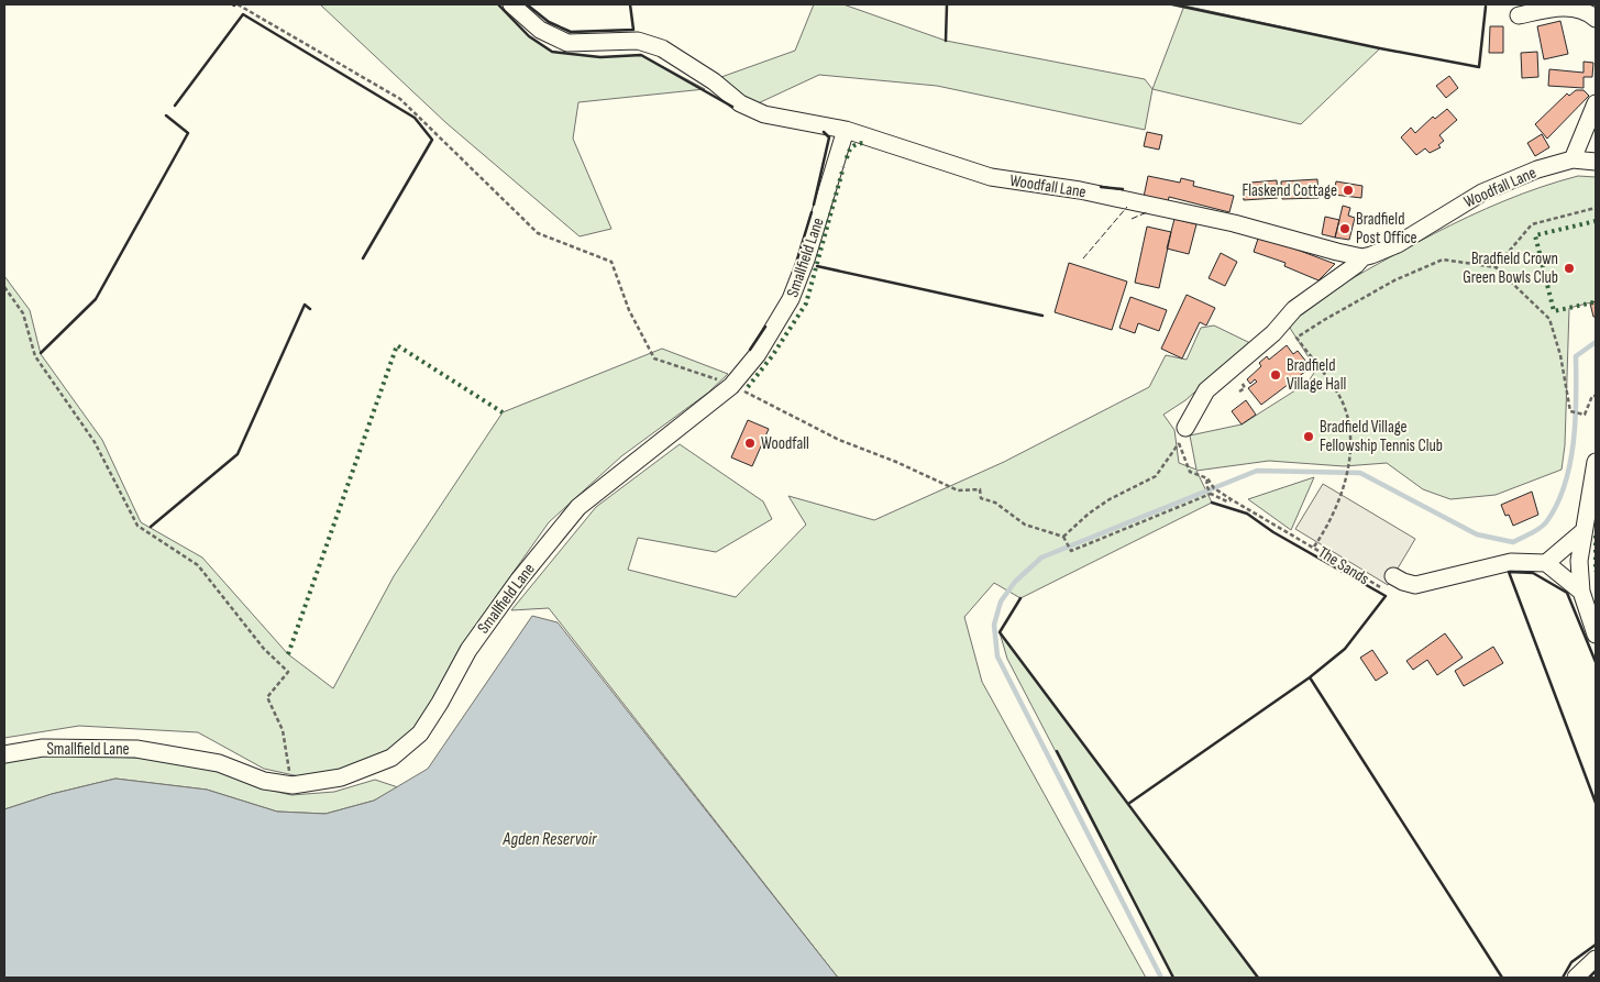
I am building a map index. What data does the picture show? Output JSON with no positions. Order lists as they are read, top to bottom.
{
  "streets": {
    "street": ["Woodfall Lane", "Smallfield Lane"],
    "path": ["The Sands"]
  },
  "crossings": [
    ["Woodfall Lane", "Smallfield Lane"]
  ],
  "water": ["Agden Reservoir"],
  "places": [
    "Flaskend Cottage",
    "Bradfield Post Office",
    "Bradfield Crown Green Bowls Club",
    "Bradfield Village Hall",
    "Bradfield Village Fellowship Tennis Club",
    "Woodfall"
  ]
}
